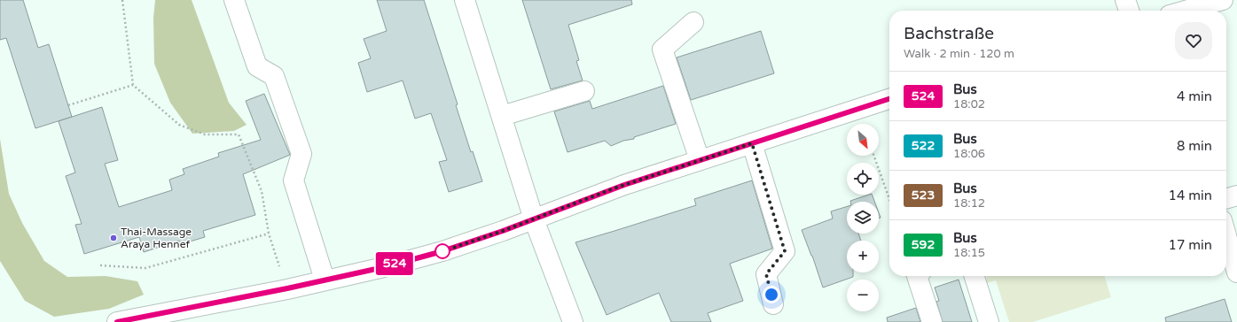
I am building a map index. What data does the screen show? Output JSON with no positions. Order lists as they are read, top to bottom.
{
  "places": ["Thai-Massage Araya Hennef"],
  "lines": ["bus line 524"],
  "north": "bottom right",
  "page": {
    "on_map": "524",
    "heading": ["Bachstraße", "Walk · 2 min · 120 m"],
    "list": [
      {
        "mark": "524",
        "name": "Bus",
        "note": "18:02",
        "value": "4 min"
      },
      {
        "mark": "522",
        "name": "Bus",
        "note": "18:06",
        "value": "8 min"
      },
      {
        "mark": "523",
        "name": "Bus",
        "note": "18:12",
        "value": "14 min"
      },
      {
        "mark": "592",
        "name": "Bus",
        "note": "18:15",
        "value": "17 min"
      }
    ],
    "map_buttons": ["+", "−"]
  }
}
